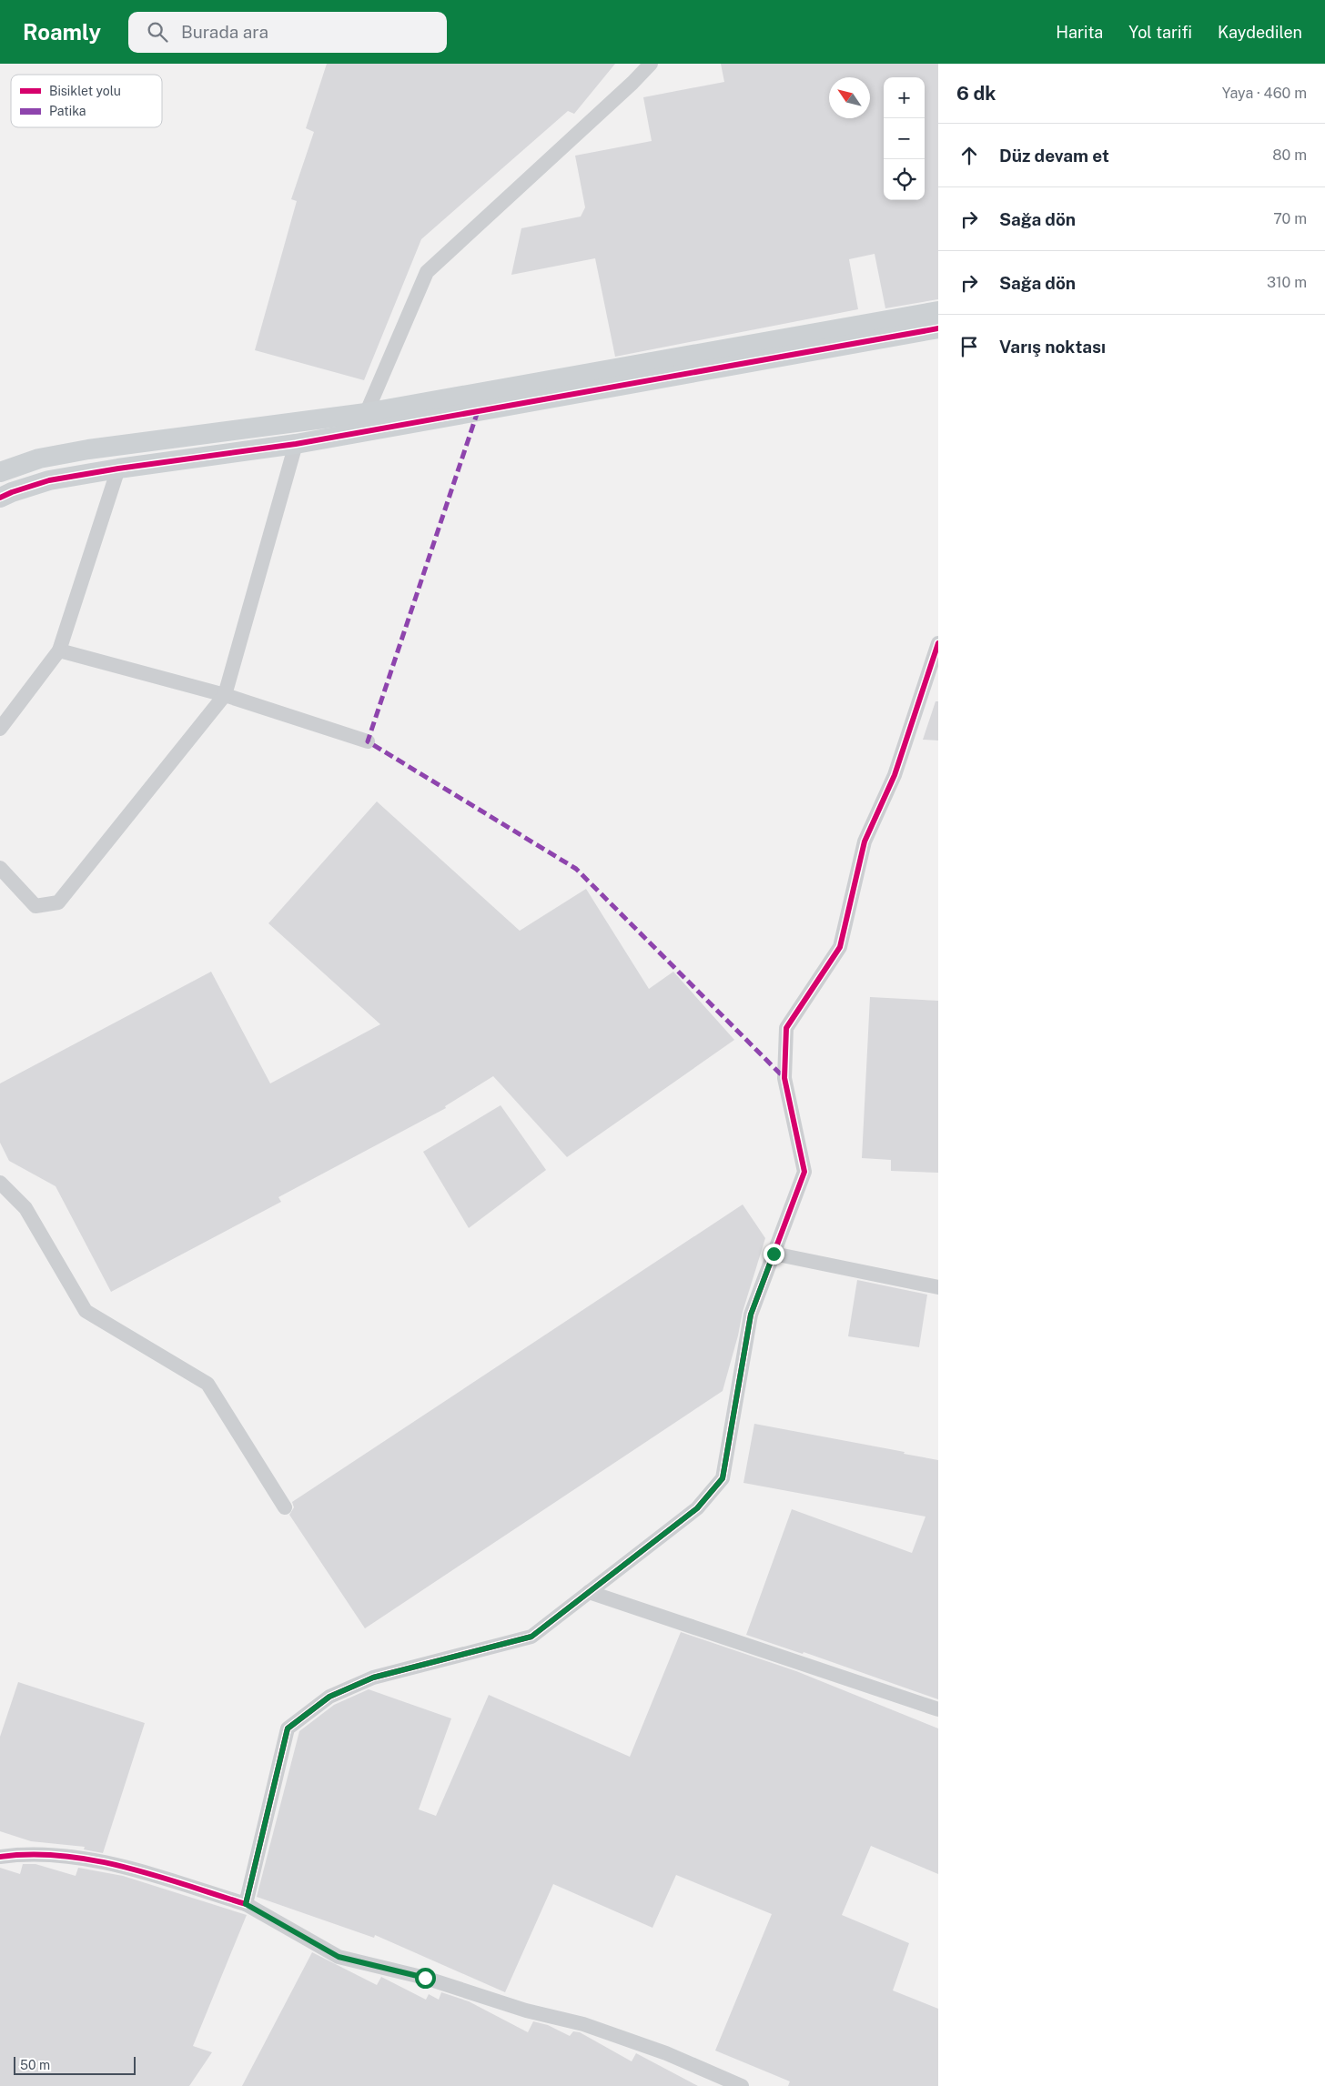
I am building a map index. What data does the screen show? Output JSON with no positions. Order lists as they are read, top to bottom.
{
  "legend": ["Bisiklet yolu", "Patika"],
  "scale_bar": "50 m",
  "north": "top left",
  "page": {
    "header": "Roamly",
    "search": "Burada ara",
    "nav": ["Harita", "Yol tarifi", "Kaydedilen"],
    "heading": ["6 dk", "Yaya · 460 m"],
    "map_buttons": ["+", "−"],
    "list": [
      ["Düz devam et", "80 m"],
      ["Sağa dön", "70 m"],
      ["Sağa dön", "310 m"],
      "Varış noktası"
    ],
    "scale": "50 m"
  }
}
